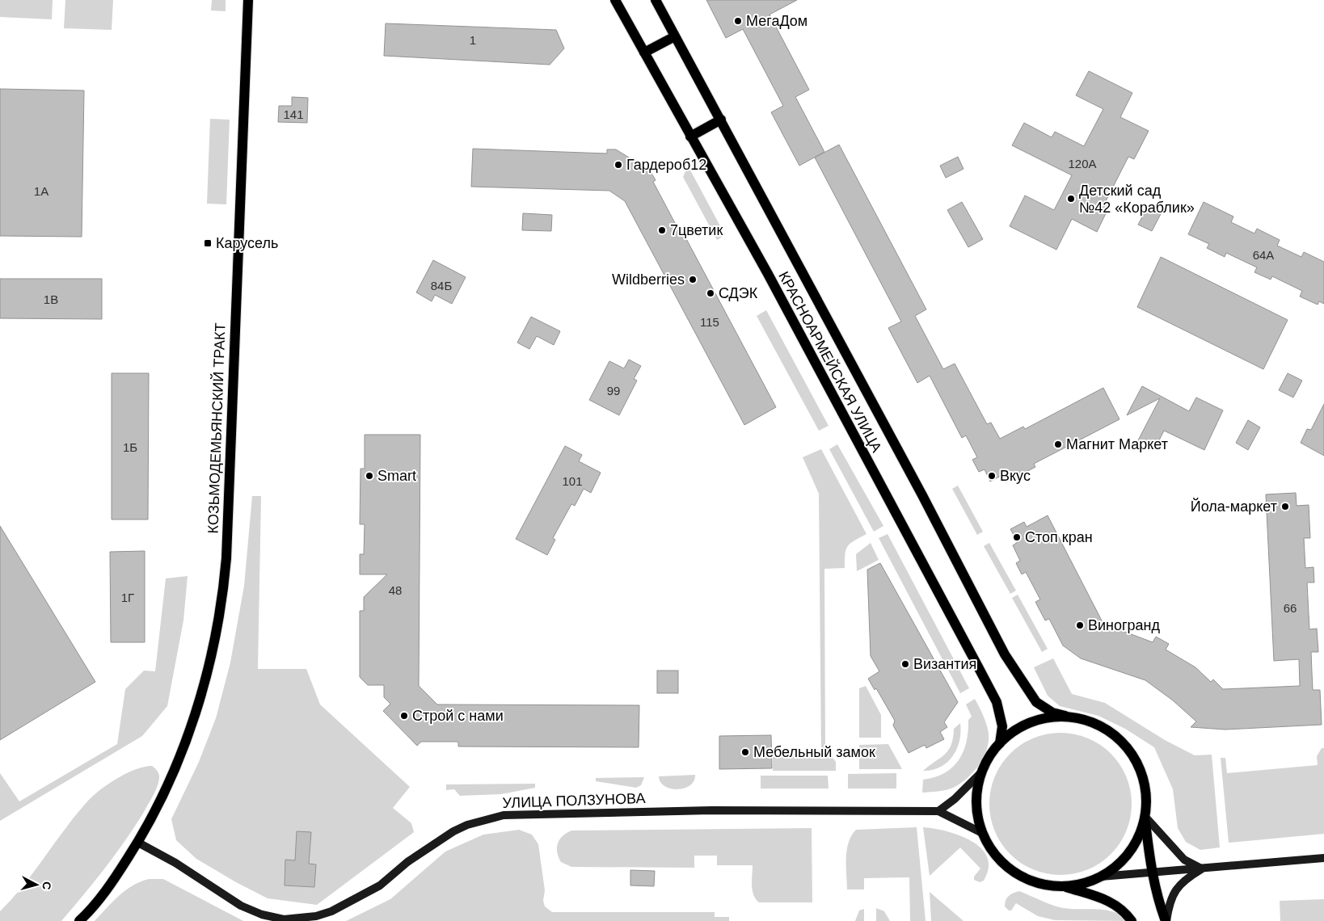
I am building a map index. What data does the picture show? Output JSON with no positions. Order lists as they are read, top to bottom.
{
  "streets": {
    "main road": ["КРАСНОАРМЕЙСКАЯ УЛИЦА", "КОЗЬМОДЕМЬЯНСКИЙ ТРАКТ", "УЛИЦА ПОЛЗУНОВА"]
  },
  "crossings": [
    ["КОЗЬМОДЕМЬЯНСКИЙ ТРАКТ", "УЛИЦА ПОЛЗУНОВА"]
  ],
  "places": {
    "other": [
      "МегаДом",
      "Гардероб12",
      "Детский сад №42 «Кораблик»",
      "7цветик",
      "Wildberries",
      "СДЭК",
      "Магнит Маркет",
      "Smart",
      "Вкус",
      "Йола-маркет",
      "Стоп кран",
      "Виногранд",
      "Византия",
      "Строй с нами",
      "Мебельный замок"
    ],
    "transit": ["Карусель"]
  },
  "house_numbers": [
    "1",
    "141",
    "120А",
    "1А",
    "64А",
    "84Б",
    "1В",
    "115",
    "99",
    "1Б",
    "101",
    "48",
    "1Г",
    "66"
  ],
  "north": "right"
}
